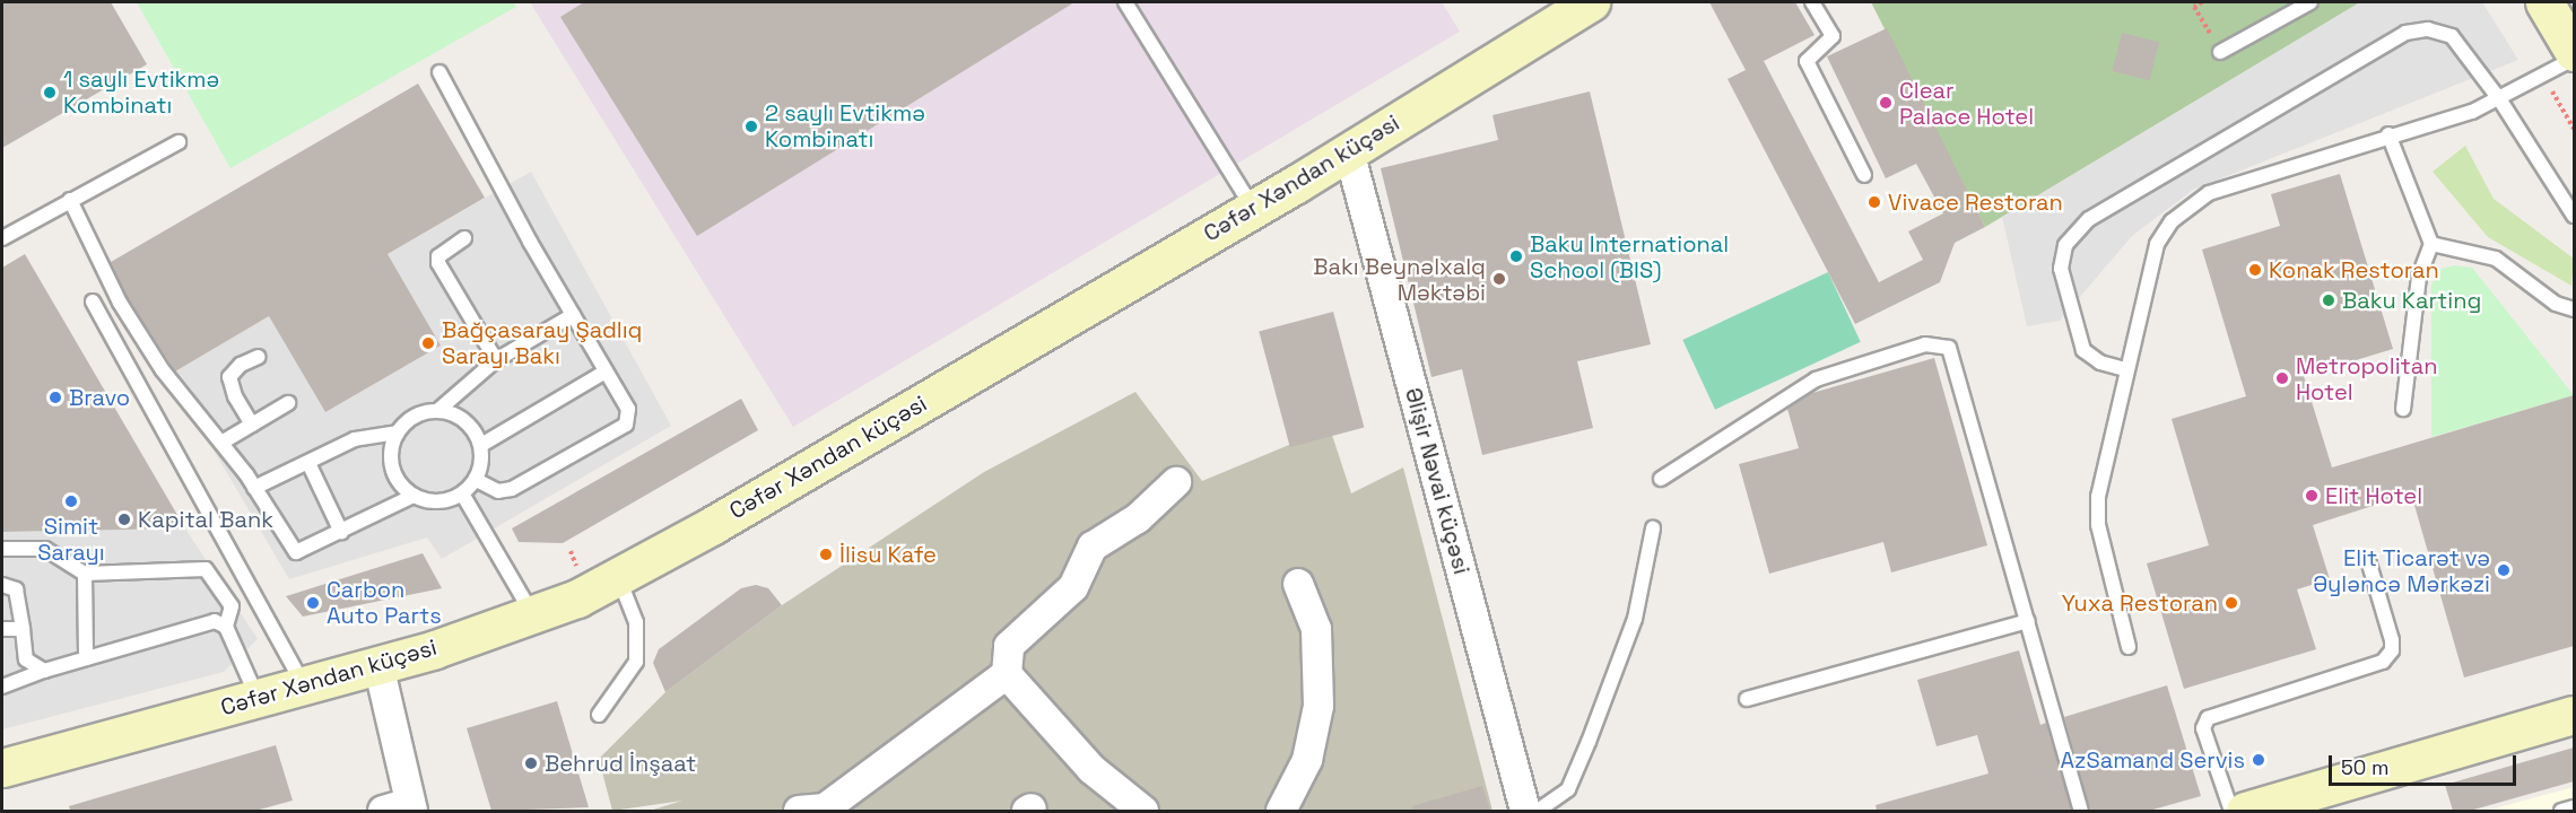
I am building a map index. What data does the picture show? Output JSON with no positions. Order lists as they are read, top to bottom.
{
  "streets": {
    "main road": ["Cəfər Xəndan küçəsi"],
    "street": ["Əlişir Nəvai küçəsi"]
  },
  "crossings": [
    ["Cəfər Xəndan küçəsi", "Əlişir Nəvai küçəsi"]
  ],
  "places": [
    "1 saylı Evtikmə Kombinatı",
    "Clear Palace Hotel",
    "2 saylı Evtikmə Kombinatı",
    "Vivace Restoran",
    "Baku International School (BIS)",
    "Konak Restoran",
    "Bakı Beynəlxalq Məktəbi",
    "Baku Karting",
    "Bağçasaray Şadlıq Sarayı Bakı",
    "Metropolitan Hotel",
    "Bravo",
    "Elit Hotel",
    "Simit Sarayı",
    "Kapital Bank",
    "İlisu Kafe",
    "Elit Ticarət və Əyləncə Mərkəzi",
    "Carbon Auto Parts",
    "Yuxa Restoran",
    "AzSamand Servis",
    "Behrud İnşaat"
  ],
  "scale_bar": "50 m"
}
